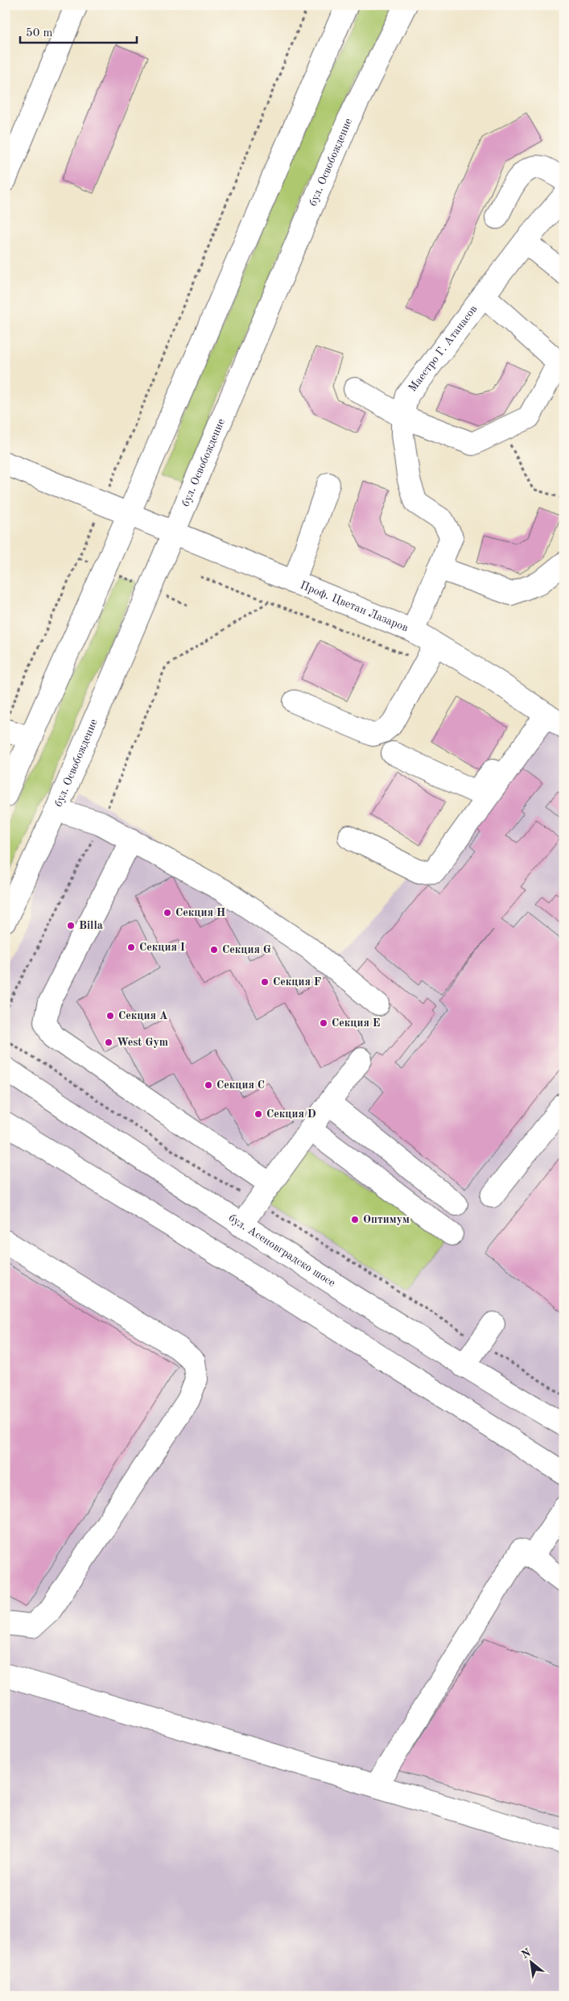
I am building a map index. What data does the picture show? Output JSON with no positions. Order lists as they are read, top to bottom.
{
  "streets": {
    "main road": [
      "бул. Освобождение",
      "Маестро Г. Атанасов",
      "Проф. Цветан Лазаров",
      "бул. Асеновградско шосе"
    ]
  },
  "crossings": [
    ["бул. Освобождение", "Проф. Цветан Лазаров"]
  ],
  "places": [
    "Секция H",
    "Billa",
    "Секция I",
    "Секция G",
    "Секция F",
    "Секция A",
    "Секция E",
    "West Gym",
    "Секция C",
    "Секция D",
    "Оптимум"
  ],
  "scale_bar": "50 m",
  "north": "top left"
}
